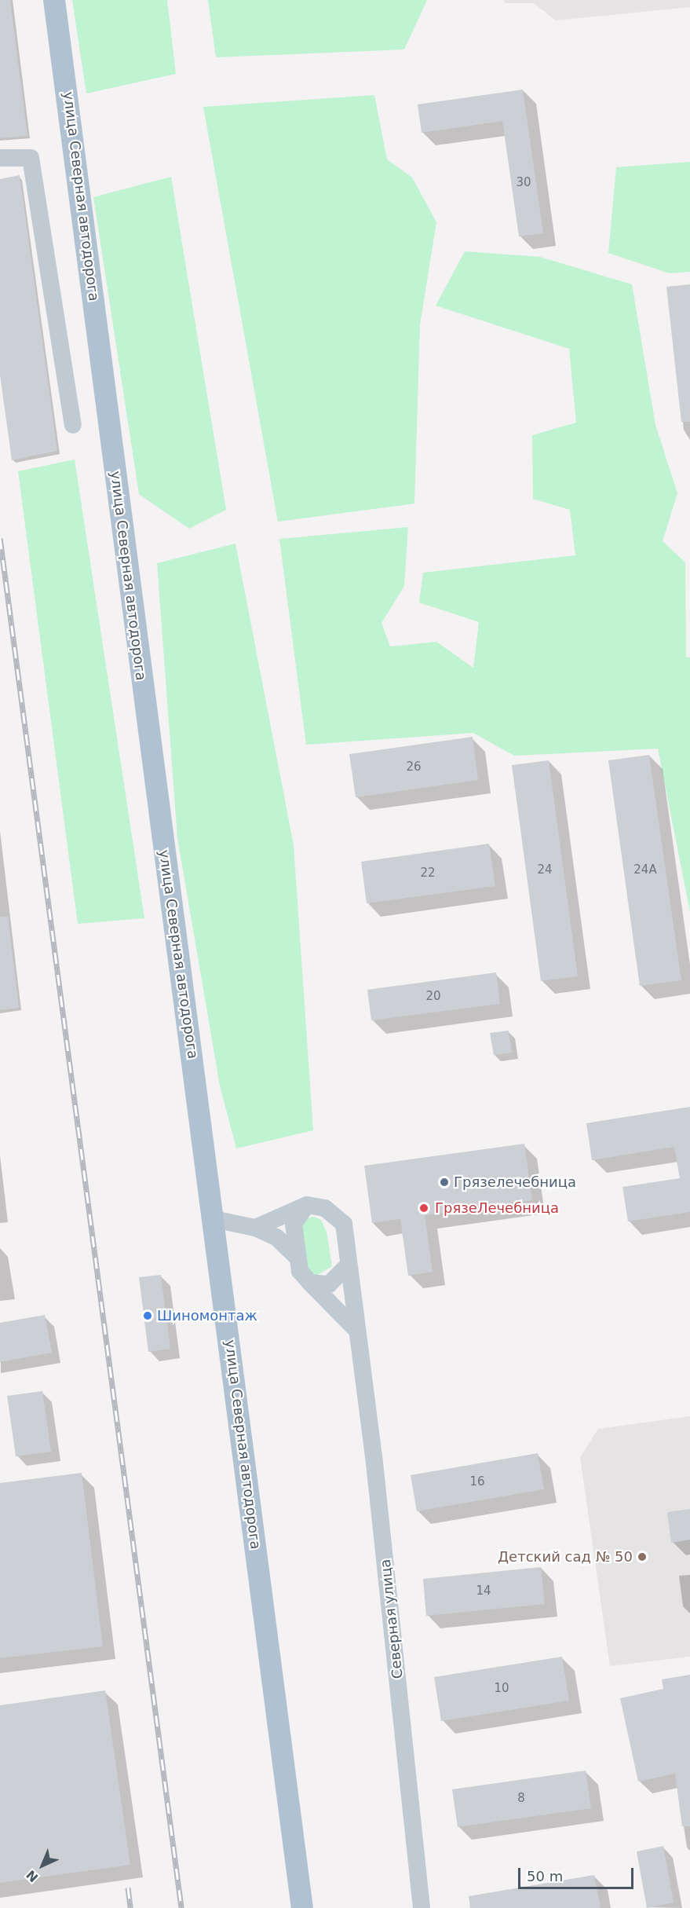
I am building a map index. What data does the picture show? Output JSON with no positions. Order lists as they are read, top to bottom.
{
  "streets": {
    "main road": ["улица Северная автодорога"],
    "street": ["Северная улица"]
  },
  "places": [
    "Грязелечебница",
    "ГрязеЛечебница",
    "Шиномонтаж",
    "Детский сад № 50"
  ],
  "house_numbers": [
    "30",
    "26",
    "24",
    "24А",
    "22",
    "20",
    "16",
    "14",
    "10",
    "8"
  ],
  "scale_bar": "50 m",
  "north": "bottom left"
}
